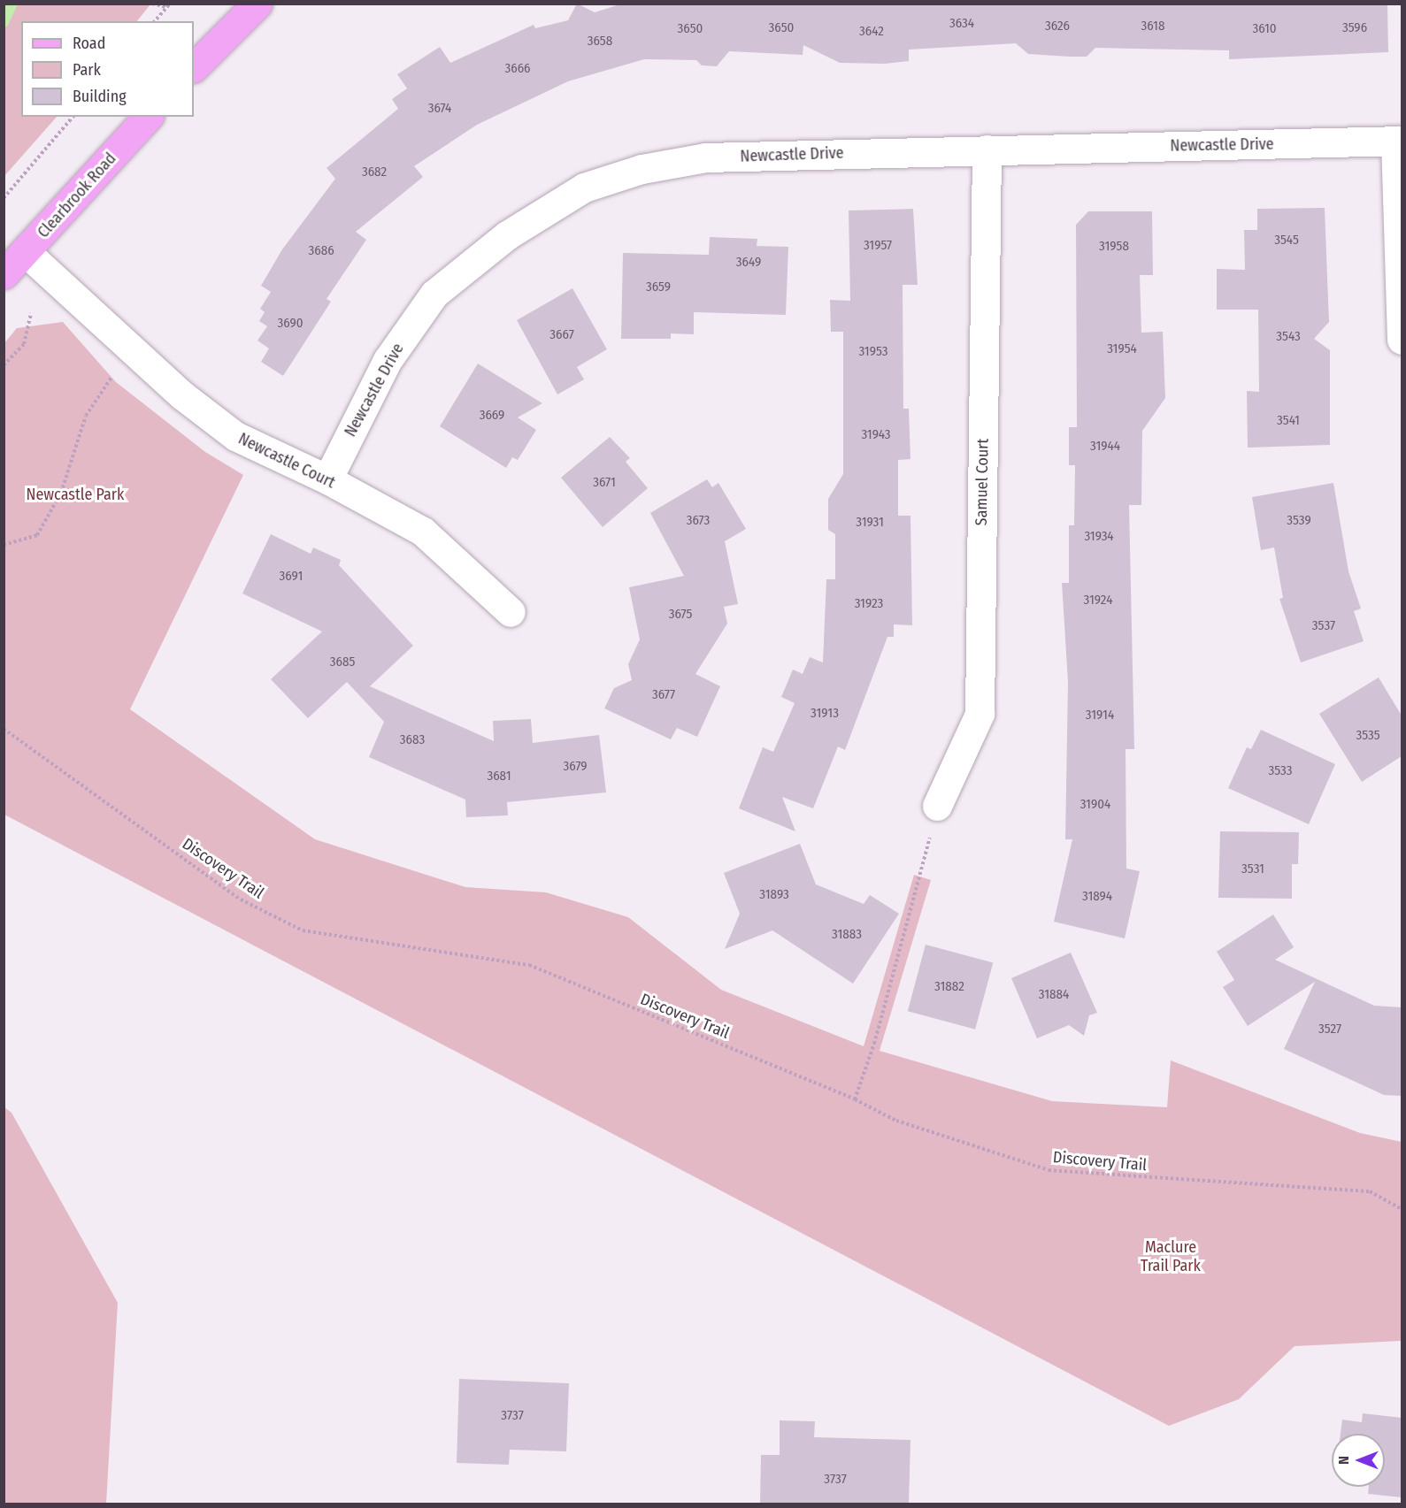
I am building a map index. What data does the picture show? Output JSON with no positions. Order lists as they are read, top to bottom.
{
  "streets": {
    "main road": ["Clearbrook Road"],
    "street": ["Newcastle Drive", "Newcastle Court", "Samuel Court"],
    "path": ["Discovery Trail"]
  },
  "crossings": [
    ["Newcastle Drive", "Newcastle Court"],
    ["Newcastle Drive", "Samuel Court"],
    ["Clearbrook Road", "Newcastle Court"]
  ],
  "parks": ["Newcastle Park", "Maclure Trail Park"],
  "house_numbers": [
    "3634",
    "3626",
    "3618",
    "3650",
    "3596",
    "3650",
    "3610",
    "3642",
    "3658",
    "3666",
    "3674",
    "3682",
    "3545",
    "31957",
    "31958",
    "3686",
    "3649",
    "3659",
    "3690",
    "3667",
    "3543",
    "31954",
    "31953",
    "3669",
    "3541",
    "31943",
    "31944",
    "3671",
    "3673",
    "3539",
    "31931",
    "31934",
    "3691",
    "31924",
    "31923",
    "3675",
    "3537",
    "3685",
    "3677",
    "31913",
    "31914",
    "3535",
    "3683",
    "3679",
    "3533",
    "3681",
    "31904",
    "3531",
    "31893",
    "31894",
    "31883",
    "31882",
    "31884",
    "3527",
    "3737",
    "3737"
  ],
  "legend": ["Road", "Park", "Building"],
  "north": "left"
}
